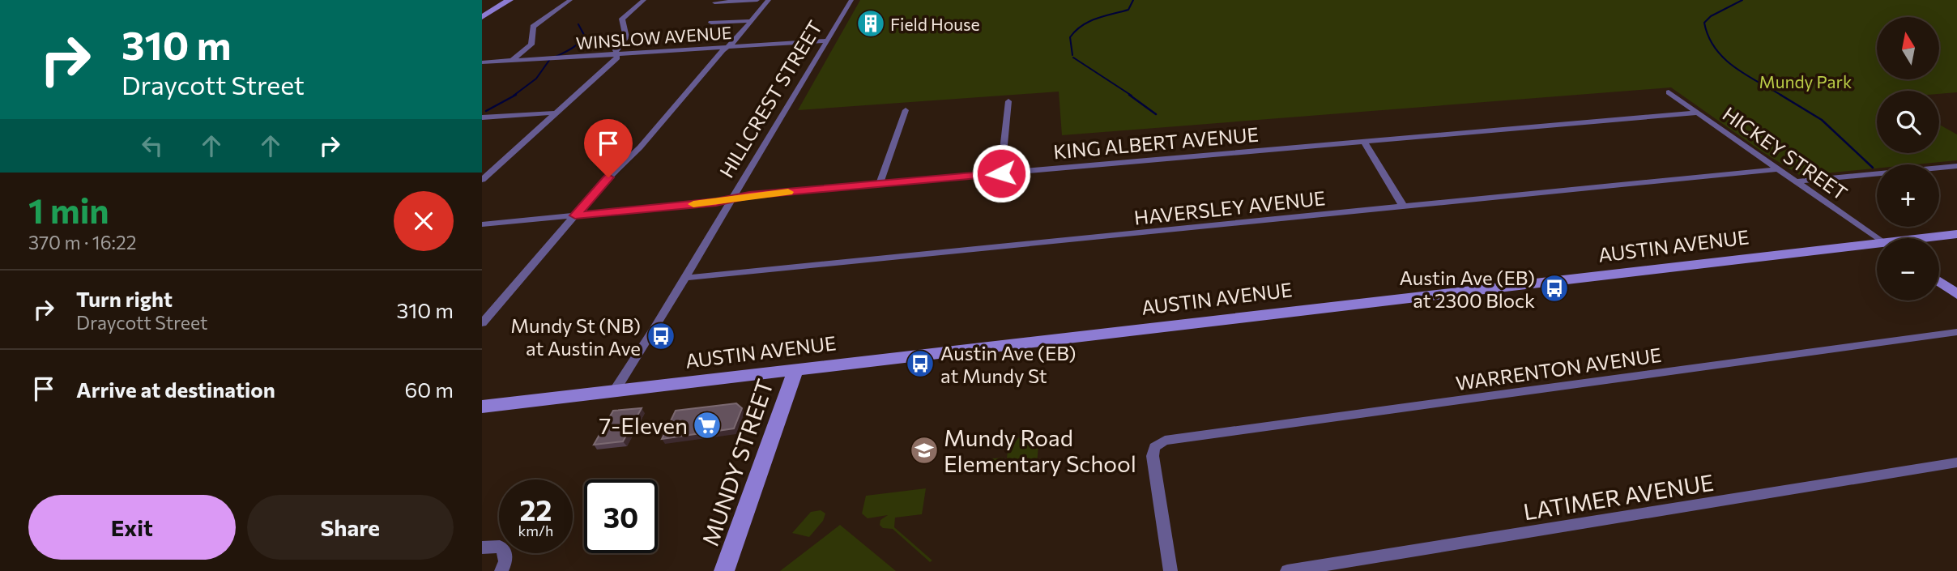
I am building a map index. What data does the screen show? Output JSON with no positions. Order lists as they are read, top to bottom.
{
  "streets": {
    "main road": ["AUSTIN AVENUE", "MUNDY STREET"],
    "street": [
      "WINSLOW AVENUE",
      "HILLCREST STREET",
      "KING ALBERT AVENUE",
      "HICKEY STREET",
      "HAVERSLEY AVENUE",
      "WARRENTON AVENUE",
      "LATIMER AVENUE"
    ]
  },
  "crossings": [
    ["WINSLOW AVENUE", "HILLCREST STREET"],
    ["HILLCREST STREET", "KING ALBERT AVENUE"],
    ["HILLCREST STREET", "HAVERSLEY AVENUE"],
    ["HILLCREST STREET", "AUSTIN AVENUE"],
    ["KING ALBERT AVENUE", "HICKEY STREET"],
    ["HICKEY STREET", "HAVERSLEY AVENUE"],
    ["AUSTIN AVENUE", "MUNDY STREET"]
  ],
  "parks": ["Mundy Park"],
  "places": {
    "building": ["Field House"],
    "bus stop": ["Austin Ave (EB) at 2300 Block", "Mundy St (NB) at Austin Ave", "Austin Ave (EB) at Mundy St"],
    "supermarket": ["7-Eleven"],
    "school or university": ["Mundy Road Elementary School"]
  },
  "north": "top",
  "page": {
    "turn": ["310 m", "Draycott Street"],
    "map_buttons": ["+", "−"],
    "heading": ["1 min", "370 m · 16:22"],
    "list": [
      {
        "name": "Turn right",
        "note": "Draycott Street",
        "value": "310 m"
      },
      {
        "name": "Arrive at destination",
        "value": "60 m"
      }
    ],
    "speed": "22 km/h",
    "limit": "30",
    "buttons": ["Exit", "Share"]
  }
}
